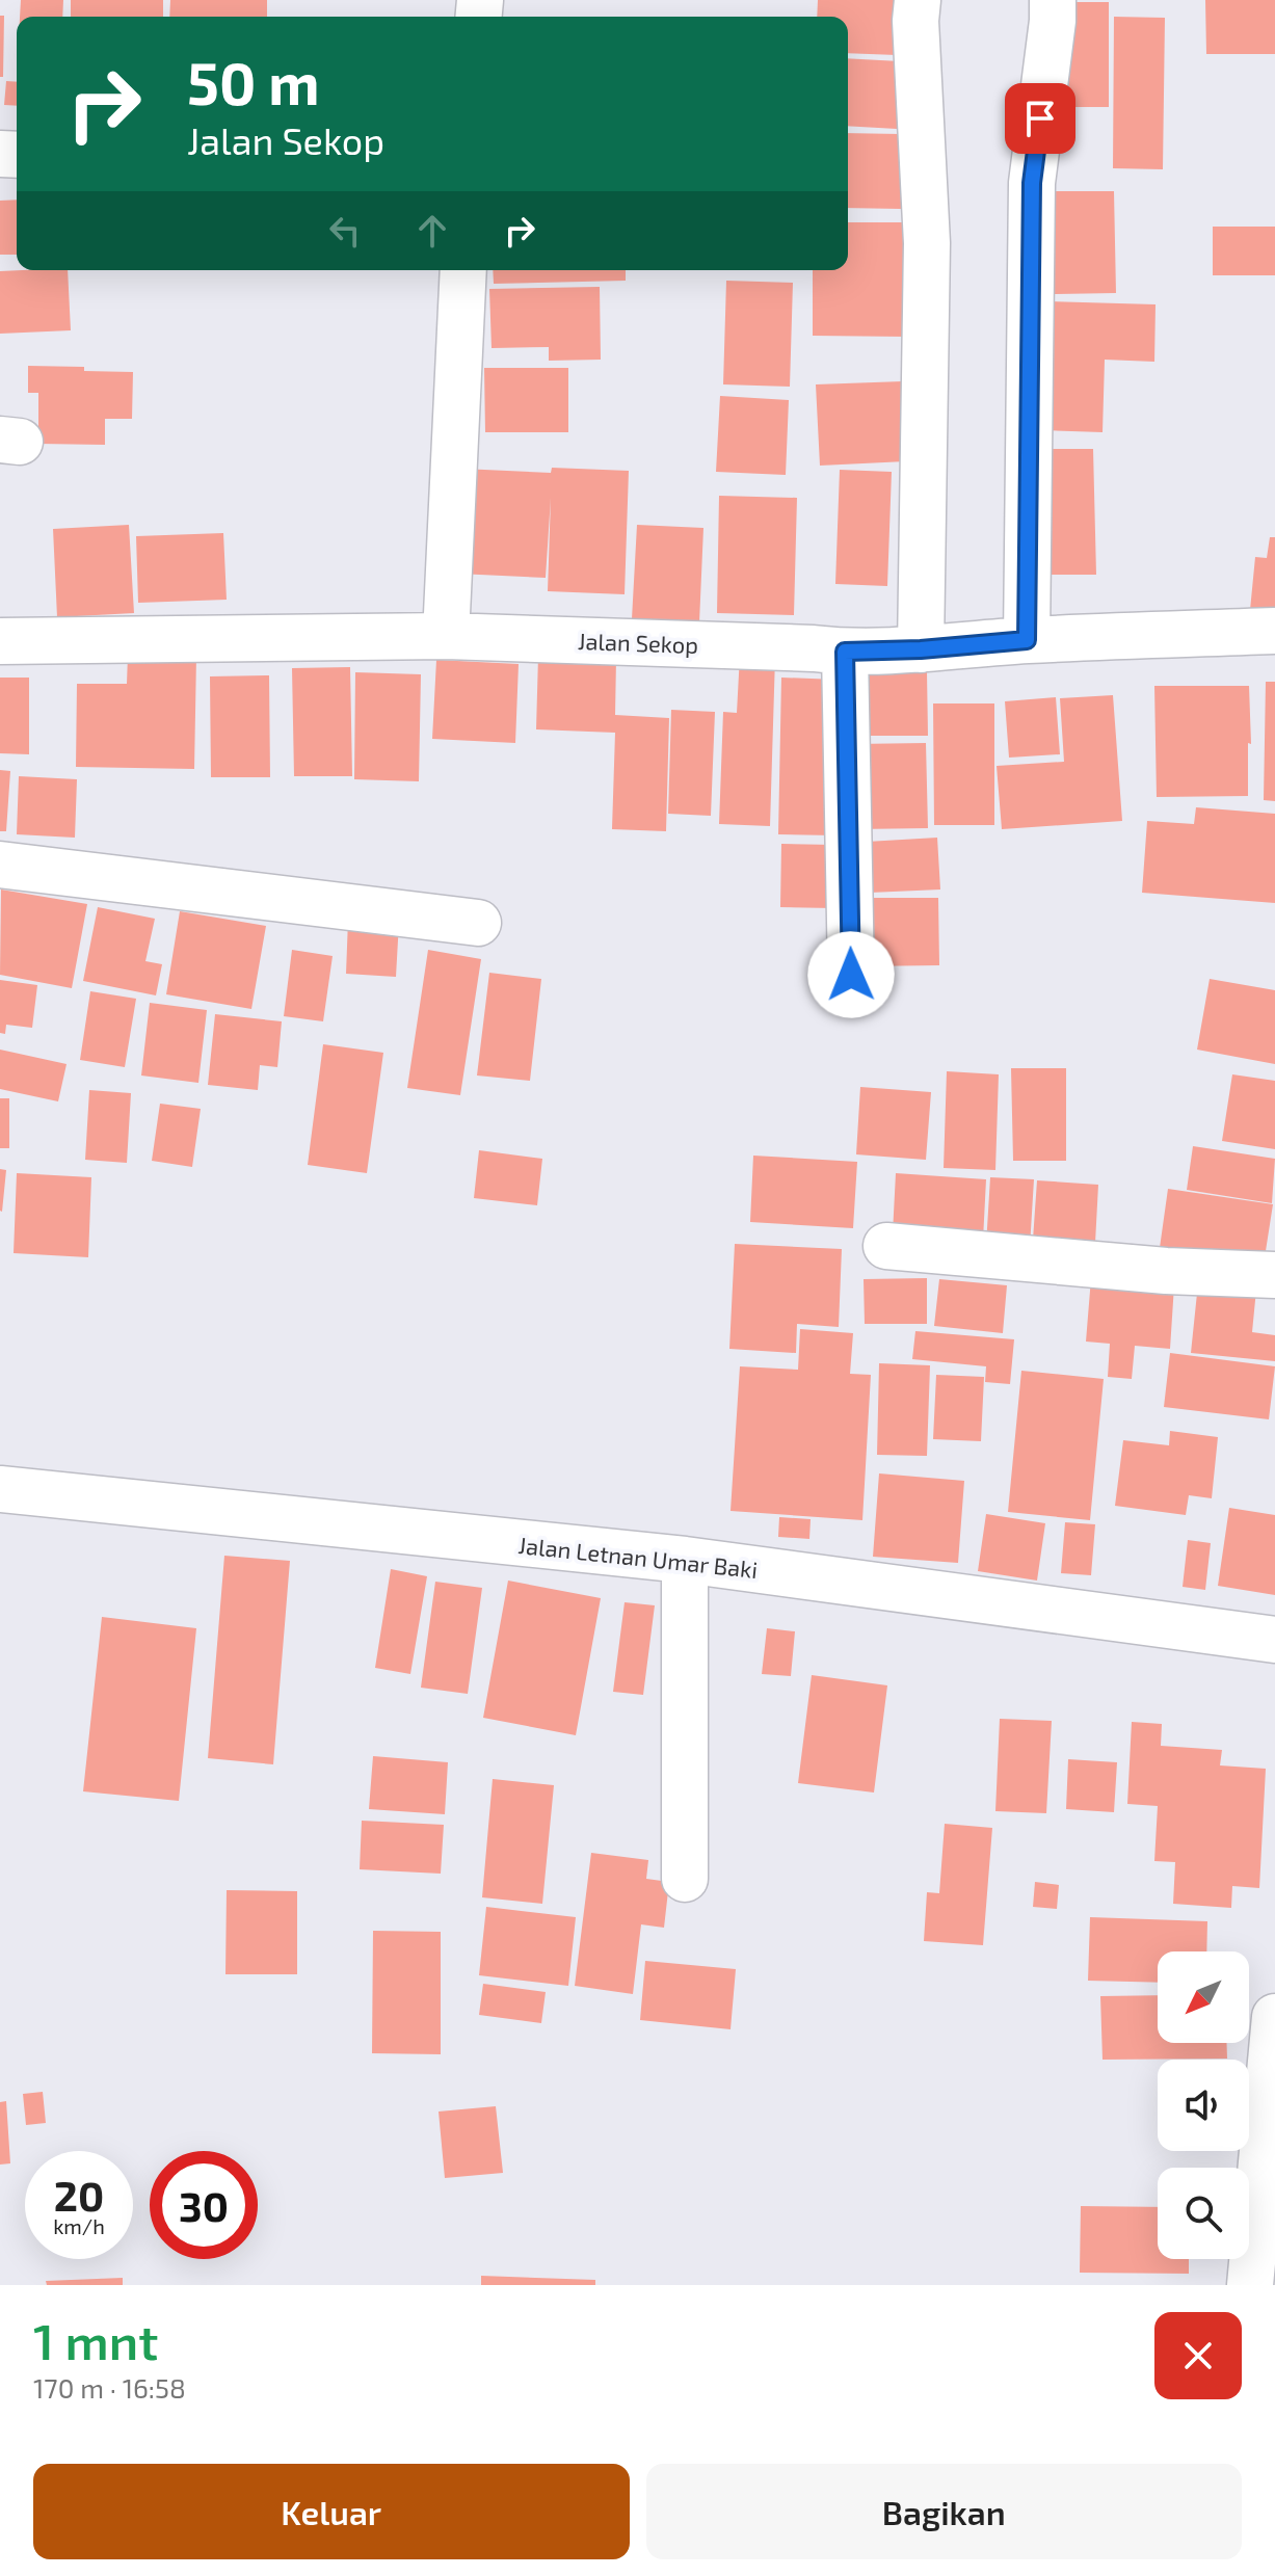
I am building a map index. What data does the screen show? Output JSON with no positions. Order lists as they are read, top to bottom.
{
  "streets": {
    "street": ["Jalan Sekop", "Jalan Letnan Umar Baki"]
  },
  "north": "bottom left",
  "page": {
    "turn": ["50 m", "Jalan Sekop"],
    "speed": "20 km/h",
    "limit": "30",
    "heading": ["1 mnt", "170 m · 16:58"],
    "buttons": ["Keluar", "Bagikan"]
  }
}
